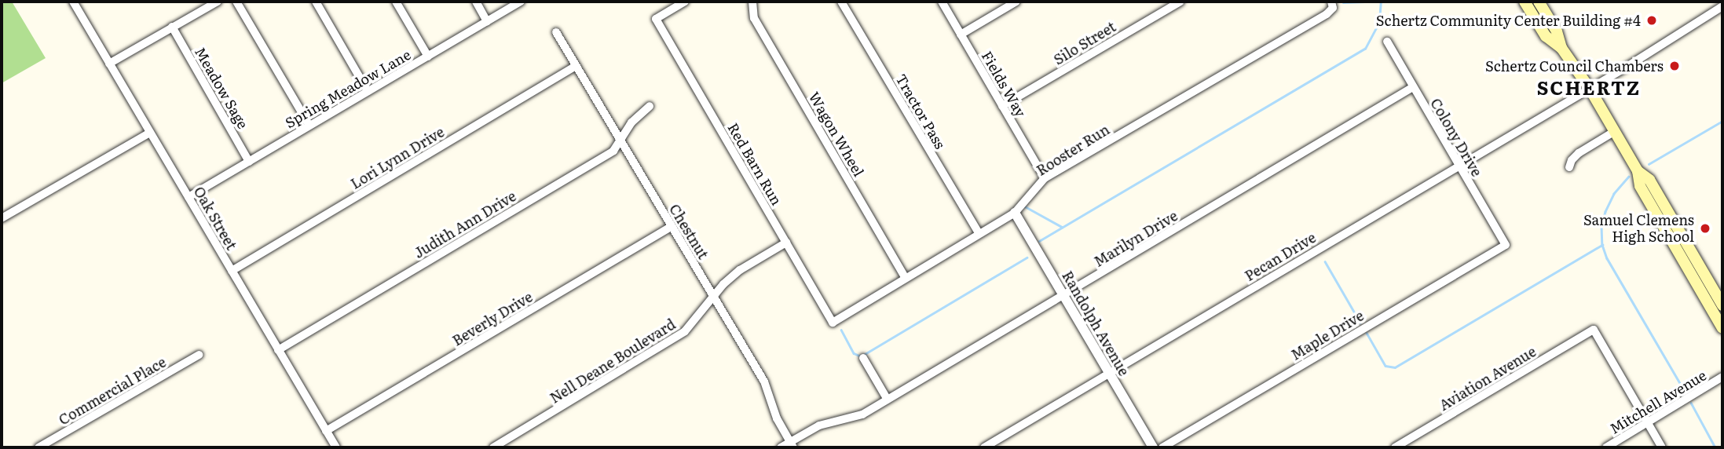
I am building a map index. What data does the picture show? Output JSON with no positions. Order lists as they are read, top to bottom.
{
  "streets": {
    "street": [
      "Silo Street",
      "Fields Way",
      "Meadow Sage",
      "Spring Meadow Lane",
      "Tractor Pass",
      "Wagon Wheel",
      "Colony Drive",
      "Rooster Run",
      "Lori Lynn Drive",
      "Red Barn Run",
      "Oak Street",
      "Judith Ann Drive",
      "Chestnut",
      "Marilyn Drive",
      "Pecan Drive",
      "Beverly Drive",
      "Randolph Avenue",
      "Maple Drive",
      "Nell Deane Boulevard",
      "Aviation Avenue",
      "Commercial Place",
      "Mitchell Avenue"
    ]
  },
  "crossings": [
    ["Silo Street", "Fields Way"],
    ["Fields Way", "Rooster Run"],
    ["Meadow Sage", "Spring Meadow Lane"],
    ["Spring Meadow Lane", "Oak Street"],
    ["Tractor Pass", "Rooster Run"],
    ["Wagon Wheel", "Rooster Run"],
    ["Colony Drive", "Marilyn Drive"],
    ["Colony Drive", "Pecan Drive"],
    ["Colony Drive", "Maple Drive"],
    ["Rooster Run", "Red Barn Run"],
    ["Rooster Run", "Randolph Avenue"],
    ["Lori Lynn Drive", "Oak Street"],
    ["Lori Lynn Drive", "Chestnut"],
    ["Red Barn Run", "Nell Deane Boulevard"],
    ["Oak Street", "Judith Ann Drive"],
    ["Oak Street", "Beverly Drive"],
    ["Judith Ann Drive", "Chestnut"],
    ["Chestnut", "Marilyn Drive"],
    ["Chestnut", "Beverly Drive"],
    ["Chestnut", "Nell Deane Boulevard"],
    ["Marilyn Drive", "Randolph Avenue"],
    ["Pecan Drive", "Randolph Avenue"],
    ["Aviation Avenue", "Mitchell Avenue"]
  ],
  "districts": ["SCHERTZ"],
  "places": ["Schertz Community Center Building #4", "Schertz Council Chambers", "Samuel Clemens High School"]
}
